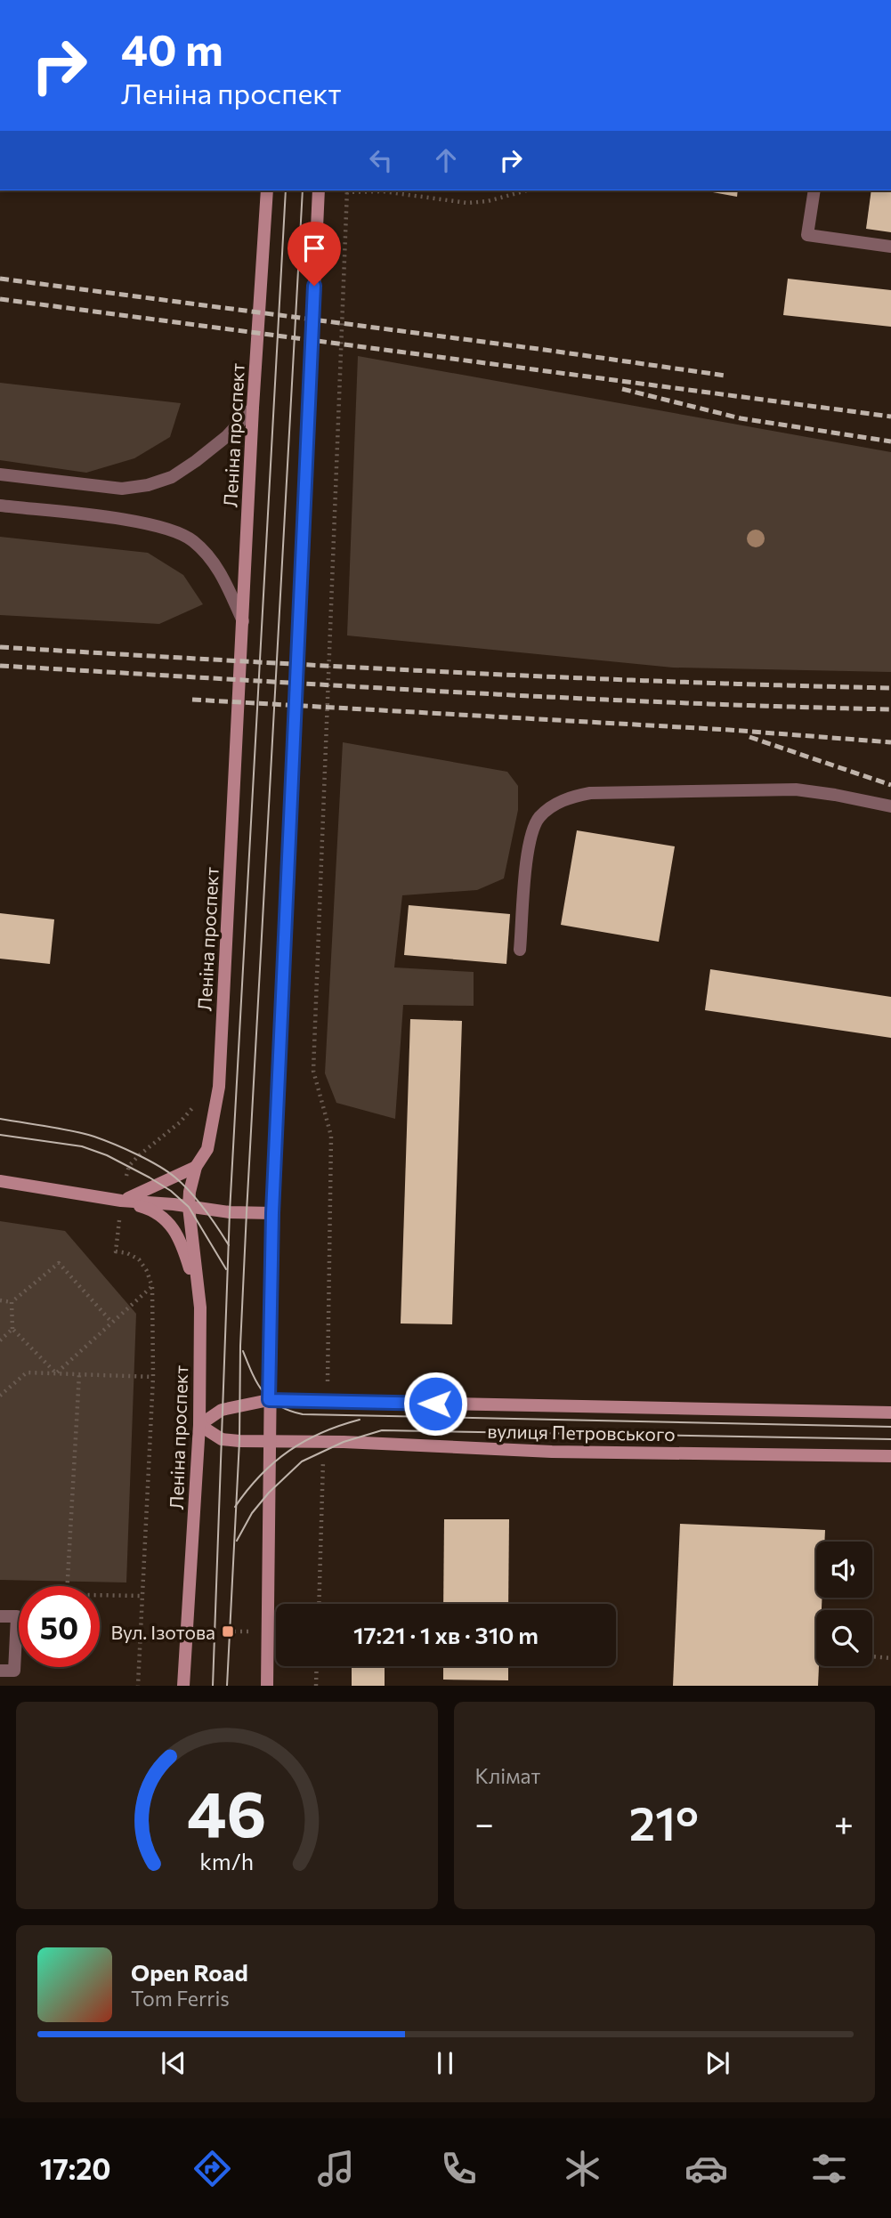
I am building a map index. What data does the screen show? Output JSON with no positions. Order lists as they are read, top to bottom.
{
  "streets": {
    "main road": ["Леніна проспект", "вулиця Петровського"]
  },
  "crossings": [
    ["Леніна проспект", "вулиця Петровського"]
  ],
  "places": {
    "transit": ["Вул. Ізотова"]
  },
  "page": {
    "turn": ["40 m", "Леніна проспект"],
    "limit": "50",
    "trip": "17:21 · 1 хв · 310 m",
    "tile": "Клімат",
    "heat": ["−", "21°", "+"],
    "song": ["Open Road", "Tom Ferris"],
    "tabs": "17:20",
    "gauge": ["46", "km/h"]
  }
}
